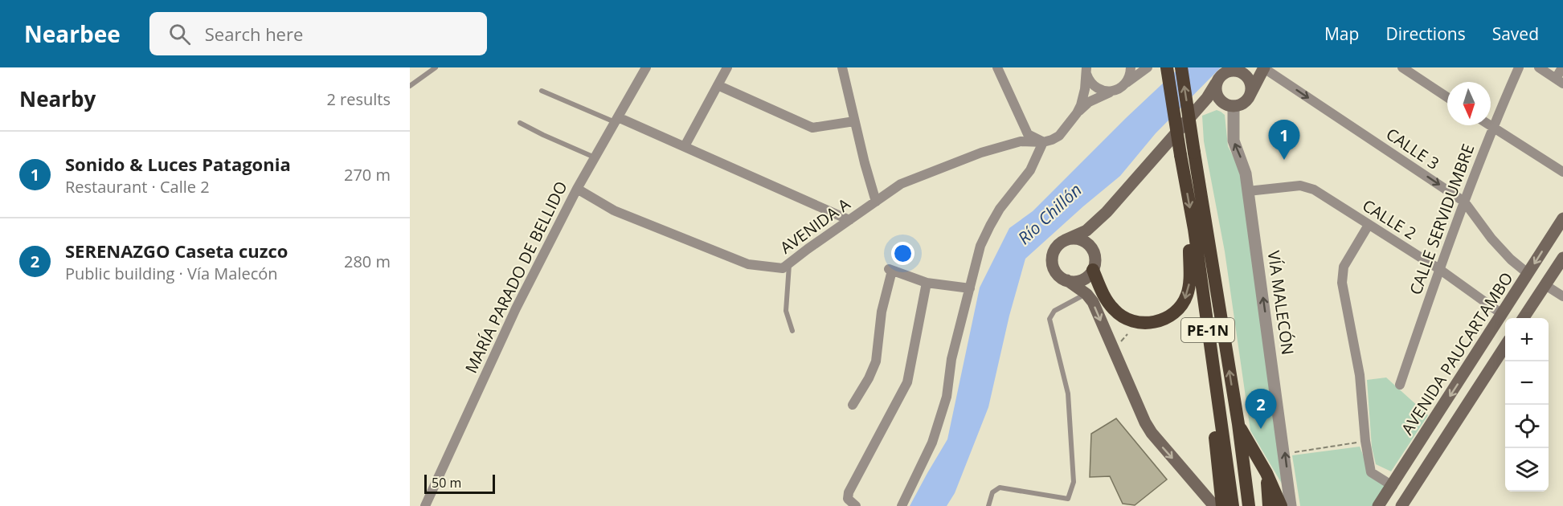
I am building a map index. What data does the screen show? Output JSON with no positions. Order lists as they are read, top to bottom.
{
  "streets": {
    "highway": ["PE-1N"],
    "main road": ["AVENIDA PAUCARTAMBO"],
    "street": [
      "CALLE 3",
      "CALLE 2",
      "CALLE SERVIDUMBRE",
      "AVENIDA A",
      "MARÍA PARADO DE BELLIDO",
      "VÍA MALECÓN"
    ]
  },
  "crossings": [
    ["CALLE 3", "CALLE SERVIDUMBRE"],
    ["CALLE 3", "AVENIDA PAUCARTAMBO"],
    ["CALLE 2", "CALLE SERVIDUMBRE"],
    ["CALLE 2", "VÍA MALECÓN"],
    ["CALLE 2", "AVENIDA PAUCARTAMBO"],
    ["AVENIDA A", "MARÍA PARADO DE BELLIDO"]
  ],
  "water": ["Río Chillón"],
  "scale_bar": "50 m",
  "north": "bottom",
  "page": {
    "header": "Nearbee",
    "search": "Search here",
    "nav": ["Map", "Directions", "Saved"],
    "heading": ["Nearby", "2 results"],
    "pins": ["1", "2"],
    "list": [
      {
        "mark": "1",
        "name": "Sonido & Luces Patagonia",
        "note": "Restaurant · Calle 2",
        "value": "270 m"
      },
      {
        "mark": "2",
        "name": "SERENAZGO Caseta cuzco",
        "note": "Public building · Vía Malecón",
        "value": "280 m"
      }
    ],
    "map_buttons": ["+", "−"],
    "scale": "50 m"
  }
}
